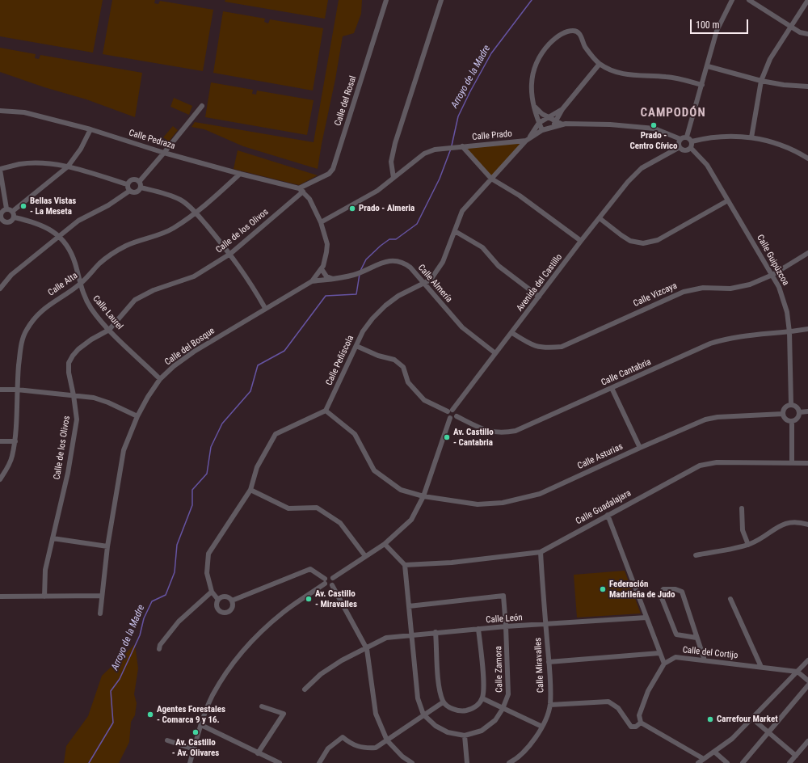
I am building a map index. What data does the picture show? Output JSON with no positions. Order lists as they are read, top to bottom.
{
  "streets": {
    "street": [
      "Calle del Rosal",
      "Calle Prado",
      "Calle Pedraza",
      "Calle de los Olivos",
      "Calle Guipúzcoa",
      "Avenida del Castillo",
      "Calle Almería",
      "Calle Alta",
      "Calle Vizcaya",
      "Calle Laurel",
      "Calle del Bosque",
      "Calle Peñíscola",
      "Calle Cantabria",
      "Calle Asturias",
      "Calle Guadalajara",
      "Calle León",
      "Calle del Cortijo",
      "Calle Miravalles",
      "Calle Zamora"
    ]
  },
  "crossings": [
    ["Calle del Rosal", "Calle Pedraza"],
    ["Calle del Rosal", "Calle de los Olivos"],
    ["Calle Prado", "Calle Guipúzcoa"],
    ["Calle Prado", "Avenida del Castillo"],
    ["Calle Prado", "Calle Peñíscola"],
    ["Calle Pedraza", "Calle de los Olivos"],
    ["Calle Pedraza", "Calle Alta"],
    ["Calle de los Olivos", "Calle Laurel"],
    ["Calle Guipúzcoa", "Avenida del Castillo"],
    ["Calle Guipúzcoa", "Calle Vizcaya"],
    ["Calle Guipúzcoa", "Calle Cantabria"],
    ["Calle Guipúzcoa", "Calle Asturias"],
    ["Avenida del Castillo", "Calle Almería"],
    ["Avenida del Castillo", "Calle Vizcaya"],
    ["Avenida del Castillo", "Calle Cantabria"],
    ["Calle Almería", "Calle del Bosque"],
    ["Calle Almería", "Calle Peñíscola"],
    ["Calle Alta", "Calle Laurel"],
    ["Calle Laurel", "Calle del Bosque"],
    ["Calle Peñíscola", "Calle Asturias"],
    ["Calle Guadalajara", "Calle Miravalles"],
    ["Calle Guadalajara", "Calle Zamora"],
    ["Calle León", "Calle Miravalles"],
    ["Calle León", "Calle Zamora"]
  ],
  "districts": ["CAMPODÓN"],
  "water": ["Arroyo de la Madre"],
  "places": [
    "Prado - Centro Cívico",
    "Bellas Vistas - La Meseta",
    "Prado - Almeria",
    "Av. Castillo - Cantabria",
    "Federación Madrileña de Judo",
    "Av. Castillo - Miravalles",
    "Agentes Forestales - Comarca 9 y 16.",
    "Carrefour Market",
    "Av. Castillo - Av. Olivares"
  ],
  "scale_bar": "100 m"
}
